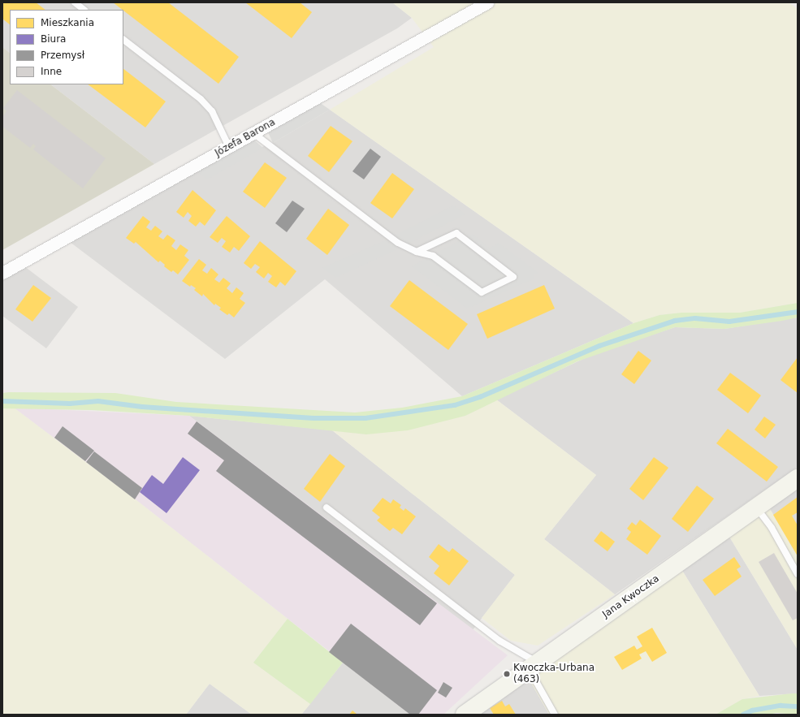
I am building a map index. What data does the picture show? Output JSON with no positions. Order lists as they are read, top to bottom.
{
  "streets": {
    "street": ["Józefa Barona", "Jana Kwoczka"]
  },
  "places": ["Kwoczka-Urbana (463)"],
  "legend": [
    "Mieszkania",
    "Biura",
    "Przemysł",
    "Inne"
  ]
}
